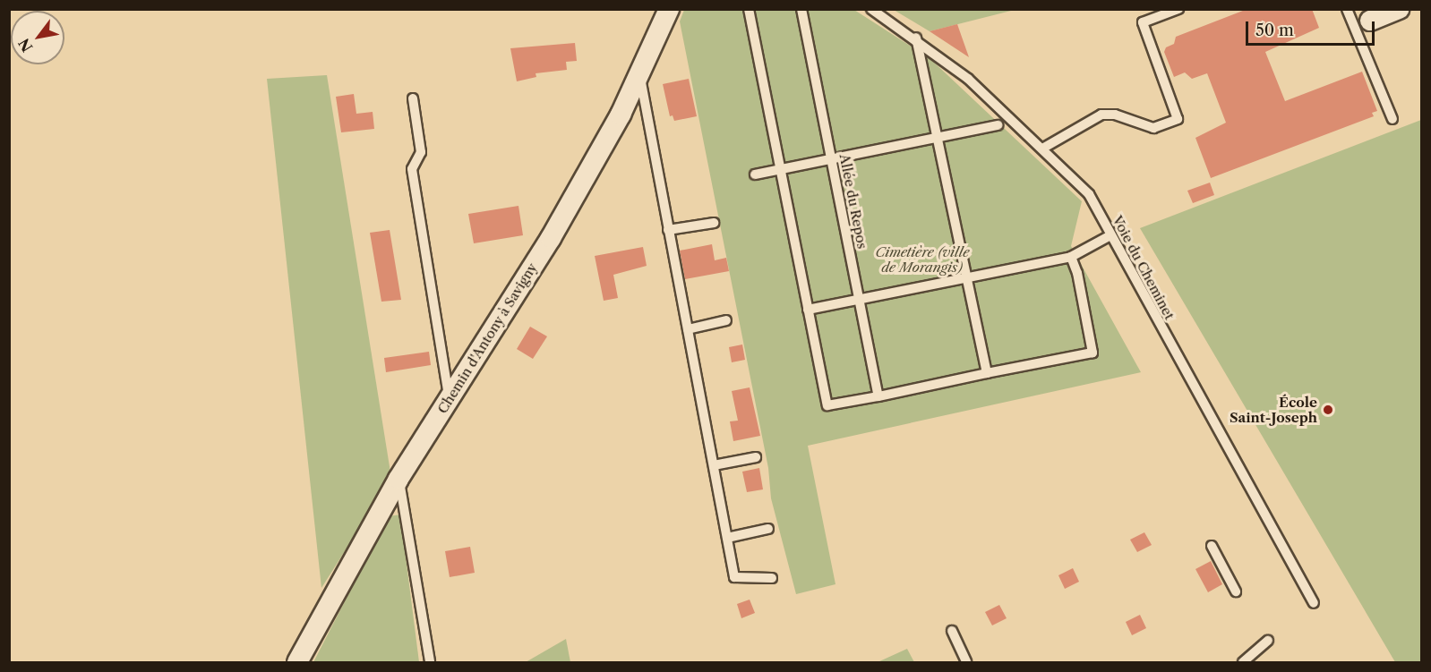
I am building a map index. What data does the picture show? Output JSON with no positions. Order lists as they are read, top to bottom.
{
  "streets": {
    "street": ["Chemin d'Antony à Savigny"],
    "lane": ["Allée du Repos", "Voie du Cheminet"]
  },
  "parks": ["Cimetière (ville de Morangis)"],
  "places": ["École Saint-Joseph"],
  "scale_bar": "50 m",
  "north": "bottom left"
}
